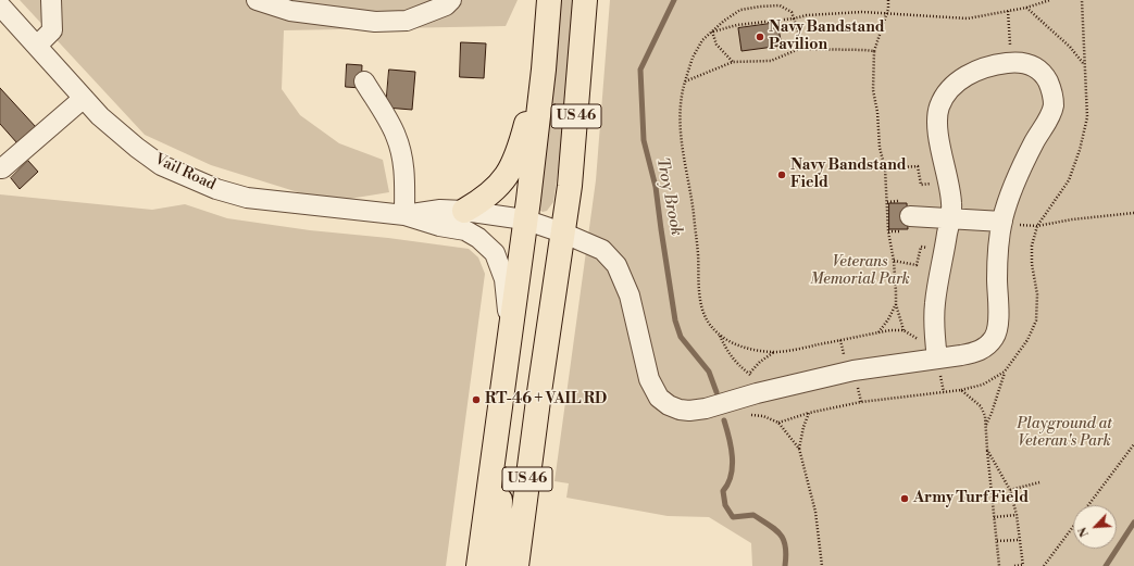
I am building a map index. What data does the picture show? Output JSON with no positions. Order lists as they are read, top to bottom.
{
  "streets": {
    "highway": ["US 46"],
    "street": ["Vail Road"]
  },
  "crossings": [
    ["US 46", "Vail Road"]
  ],
  "water": ["Troy Brook"],
  "parks": ["Veterans Memorial Park", "Playground at Veteran's Park"],
  "places": [
    "Navy Bandstand Pavilion",
    "Navy Bandstand Field",
    "RT-46 + VAIL RD",
    "Army Turf Field"
  ],
  "north": "bottom left"
}
